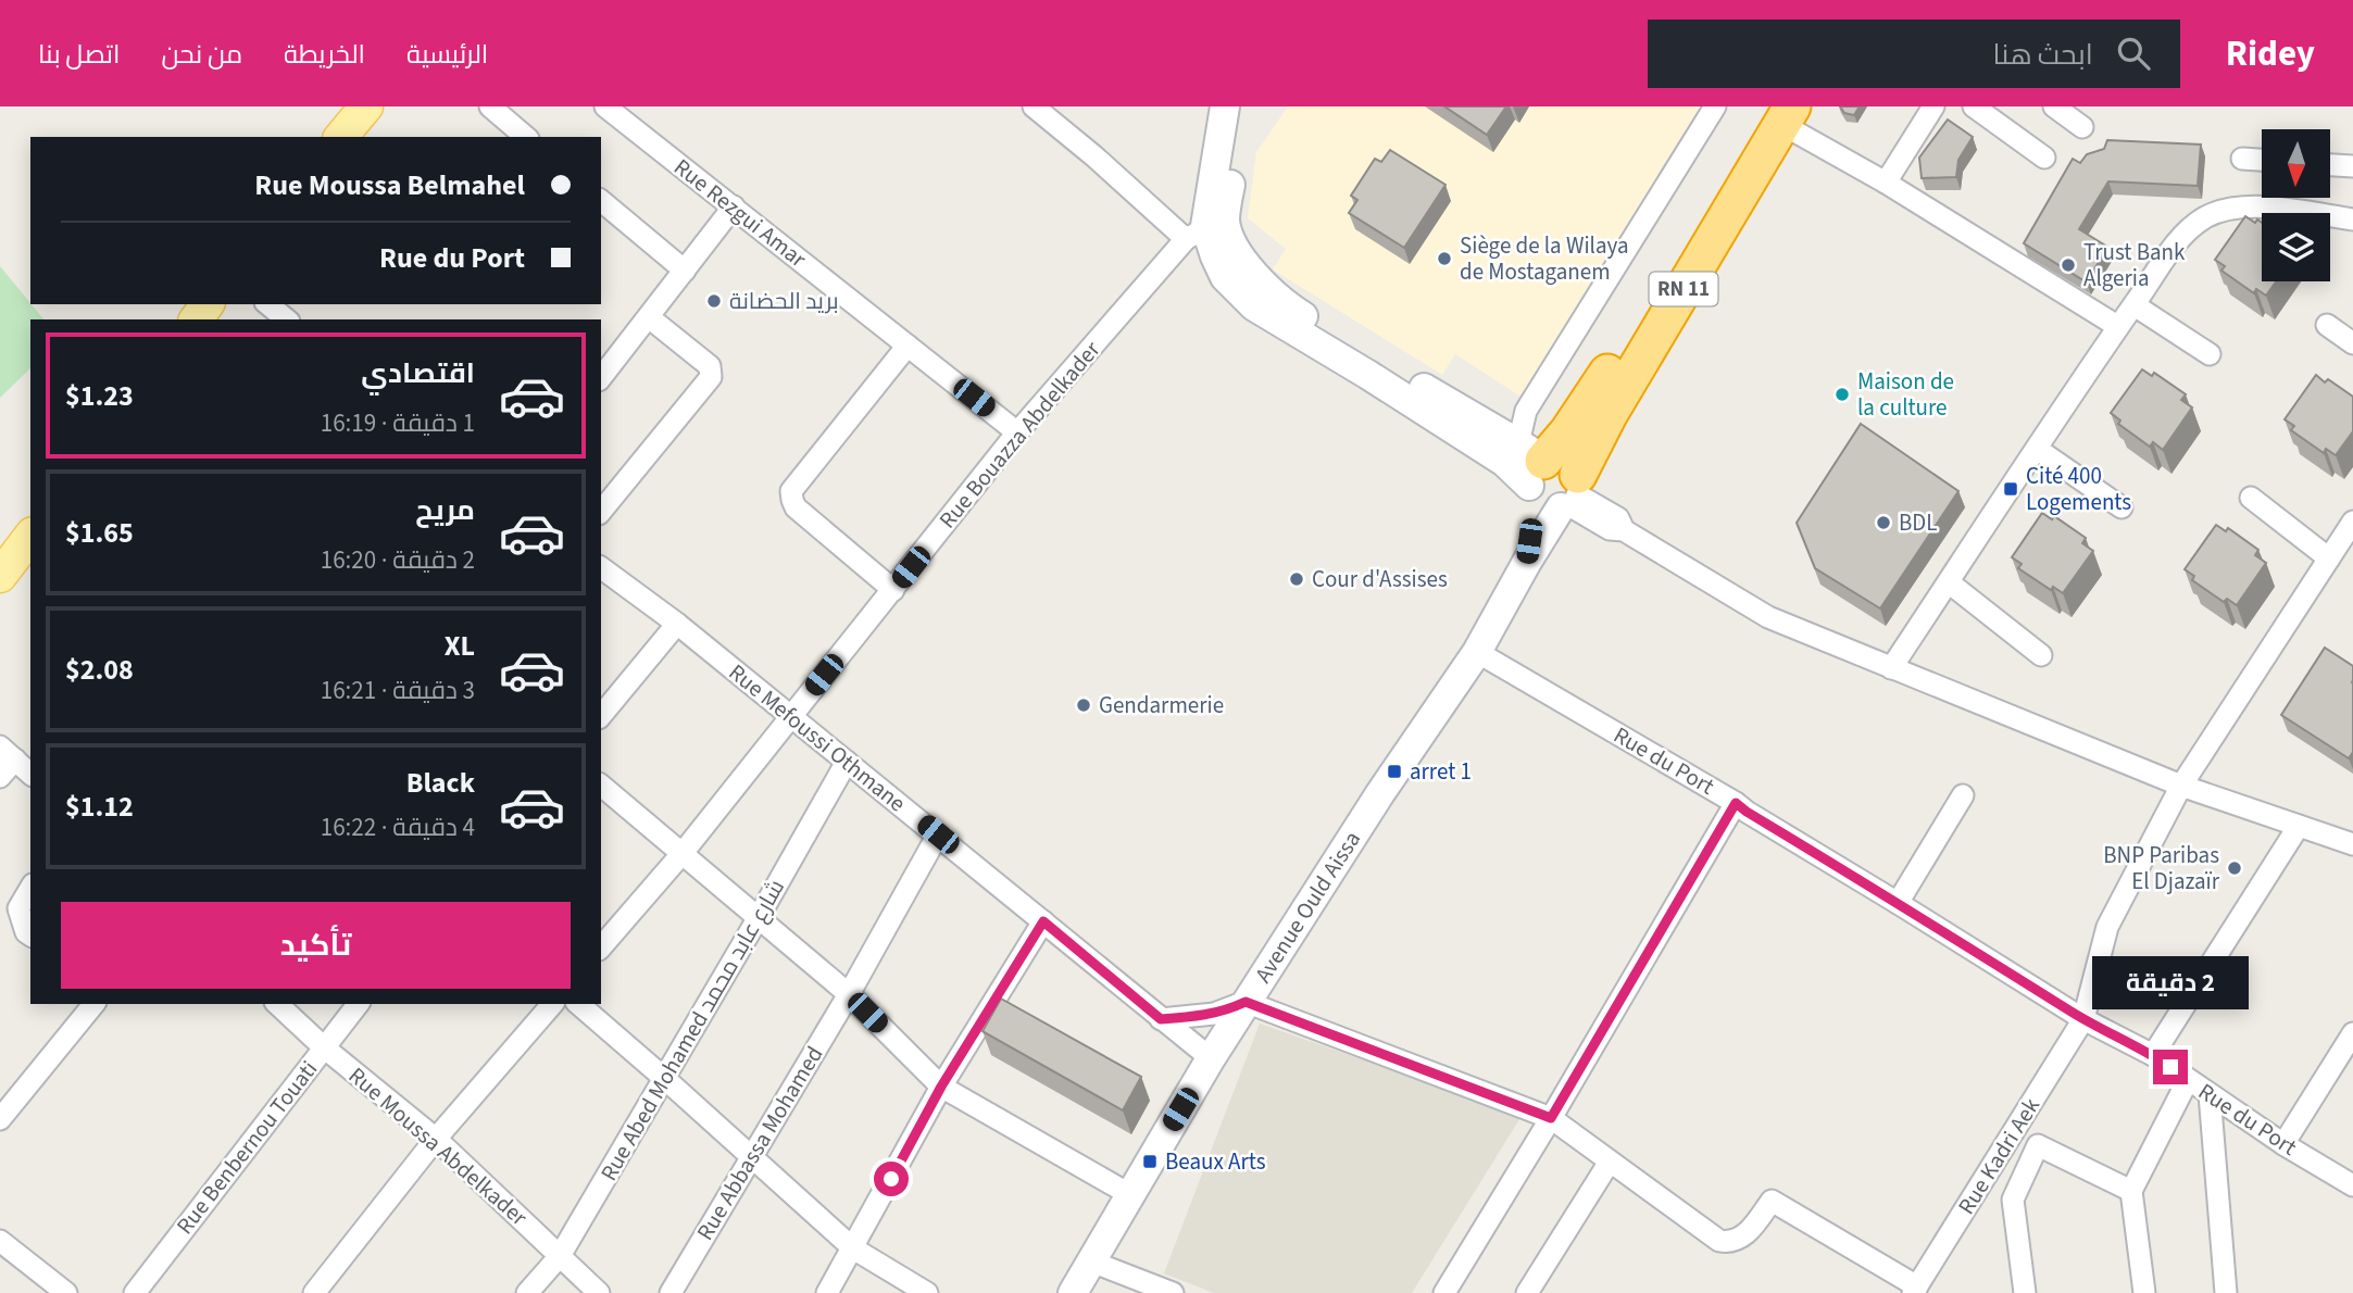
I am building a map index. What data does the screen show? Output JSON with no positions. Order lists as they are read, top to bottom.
{
  "streets": {
    "highway": ["RN 11"],
    "main road": ["Avenue Ould Aissa"],
    "street": [
      "Rue Rezgui Amar",
      "Rue Bouazza Abdelkader",
      "Rue Mefoussi Othmane",
      "Rue du Port",
      "Rue Abed Mohamed شارع عابد محمد",
      "Rue Abbassa Mohamed",
      "Rue Moussa Abdelkader",
      "Rue Benbernou Touati",
      "Rue Kadri Aek"
    ]
  },
  "crossings": [
    ["Rue Rezgui Amar", "Rue Bouazza Abdelkader"],
    ["RN 11", "Avenue Ould Aissa"],
    ["Rue Bouazza Abdelkader", "Rue Mefoussi Othmane"],
    ["Rue Mefoussi Othmane", "Avenue Ould Aissa"],
    ["Rue Mefoussi Othmane", "Rue Abed Mohamed شارع عابد محمد"],
    ["Rue Mefoussi Othmane", "Rue Abbassa Mohamed"],
    ["Rue du Port", "Avenue Ould Aissa"],
    ["Rue du Port", "Rue Kadri Aek"],
    ["Rue Abed Mohamed شارع عابد محمد", "Rue Moussa Abdelkader"],
    ["Rue Moussa Abdelkader", "Rue Benbernou Touati"]
  ],
  "places": {
    "other": [
      "Siège de la Wilaya de Mostaganem",
      "Trust Bank Algeria",
      "بريد الحضانة",
      "Maison de la culture",
      "BDL",
      "Cour d'Assises",
      "Gendarmerie",
      "BNP Paribas El Djazaïr"
    ],
    "transit": ["Cité 400 Logements", "arret 1", "Beaux Arts"]
  },
  "north": "bottom",
  "page": {
    "header": "Ridey",
    "search": "ابحث هنا",
    "nav": [
      "الرئيسية",
      "الخريطة",
      "من نحن",
      "اتصل بنا"
    ],
    "banner": ["Rue Moussa Belmahel", "Rue du Port"],
    "list": [
      {
        "name": "اقتصادي",
        "note": "1 دقيقة · 16:19",
        "value": "$1.23"
      },
      {
        "name": "مريح",
        "note": "2 دقيقة · 16:20",
        "value": "$1.65"
      },
      {
        "name": "XL",
        "note": "3 دقيقة · 16:21",
        "value": "$2.08"
      },
      {
        "name": "Black",
        "note": "4 دقيقة · 16:22",
        "value": "$1.12"
      }
    ],
    "buttons": "تأكيد",
    "bubble": "2 دقيقة"
  }
}
